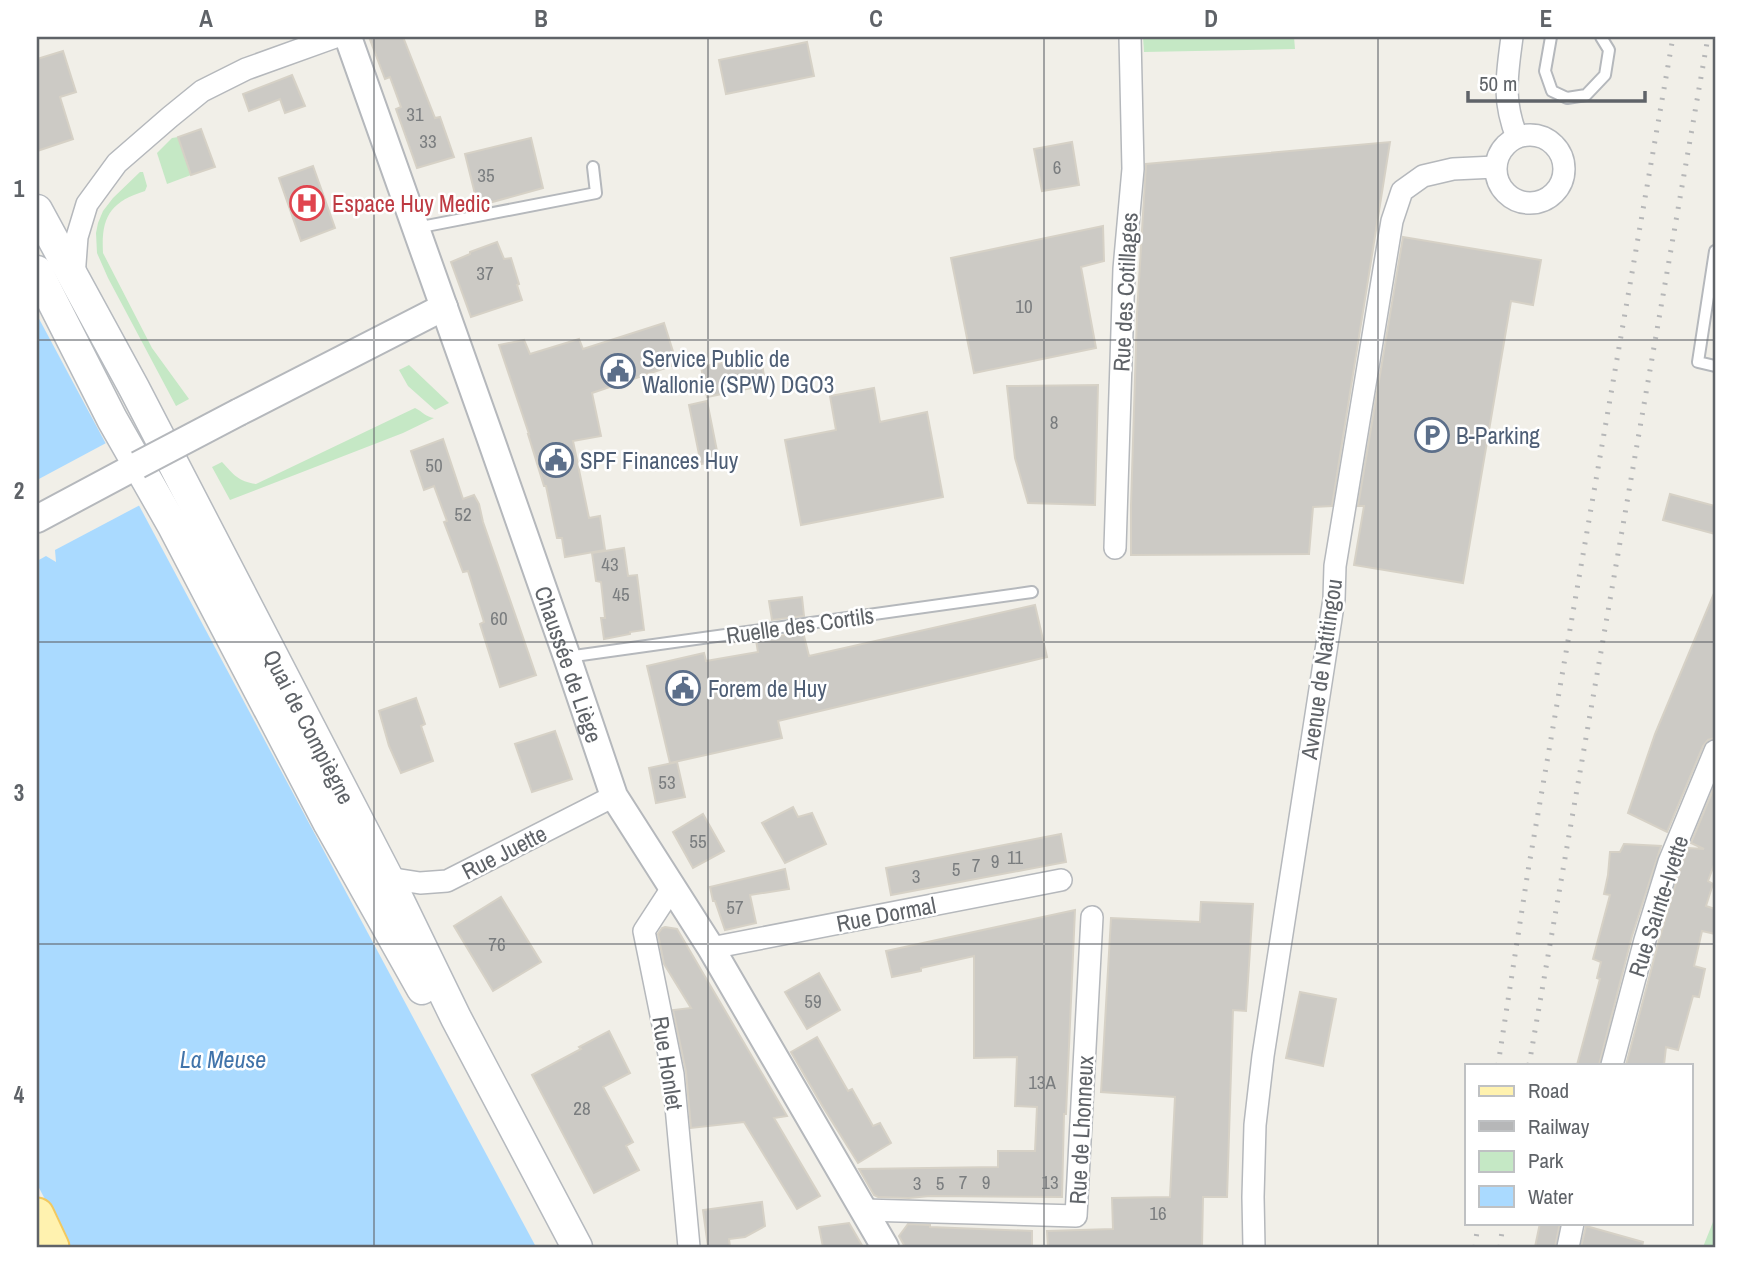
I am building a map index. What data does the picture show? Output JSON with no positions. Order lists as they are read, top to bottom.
{
  "streets": {
    "main road": ["Quai de Compiègne"],
    "street": [
      "Rue des Cotillages",
      "Chaussée de Liège",
      "Avenue de Natitingou",
      "Rue Juette",
      "Rue Sainte-Ivette",
      "Rue Dormal",
      "Rue Honlet",
      "Rue de Lhonneux"
    ],
    "lane": ["Ruelle des Cortils"]
  },
  "crossings": [
    ["Ruelle des Cortils", "Chaussée de Liège"],
    ["Chaussée de Liège", "Rue Juette"],
    ["Chaussée de Liège", "Rue Dormal"],
    ["Chaussée de Liège", "Rue Honlet"],
    ["Chaussée de Liège", "Rue de Lhonneux"],
    ["Quai de Compiègne", "Rue Juette"]
  ],
  "water": ["La Meuse"],
  "places": {
    "hospital": ["Espace Huy Medic"],
    "public building": ["Service Public de Wallonie (SPW) DGO3", "SPF Finances Huy", "Forem de Huy"],
    "parking": ["B-Parking"]
  },
  "house_numbers": [
    "31",
    "33",
    "6",
    "35",
    "37",
    "10",
    "8",
    "50",
    "52",
    "43",
    "45",
    "60",
    "53",
    "55",
    "11",
    "9",
    "7",
    "5",
    "3",
    "57",
    "76",
    "59",
    "13A",
    "28",
    "7",
    "9",
    "13",
    "3",
    "5",
    "16"
  ],
  "legend": [
    "Road",
    "Railway",
    "Park",
    "Water"
  ],
  "scale_bar": "50 m",
  "grid": {
    "columns": [
      "A",
      "B",
      "C",
      "D",
      "E"
    ],
    "rows": [
      "1",
      "2",
      "3",
      "4"
    ]
  }
}
